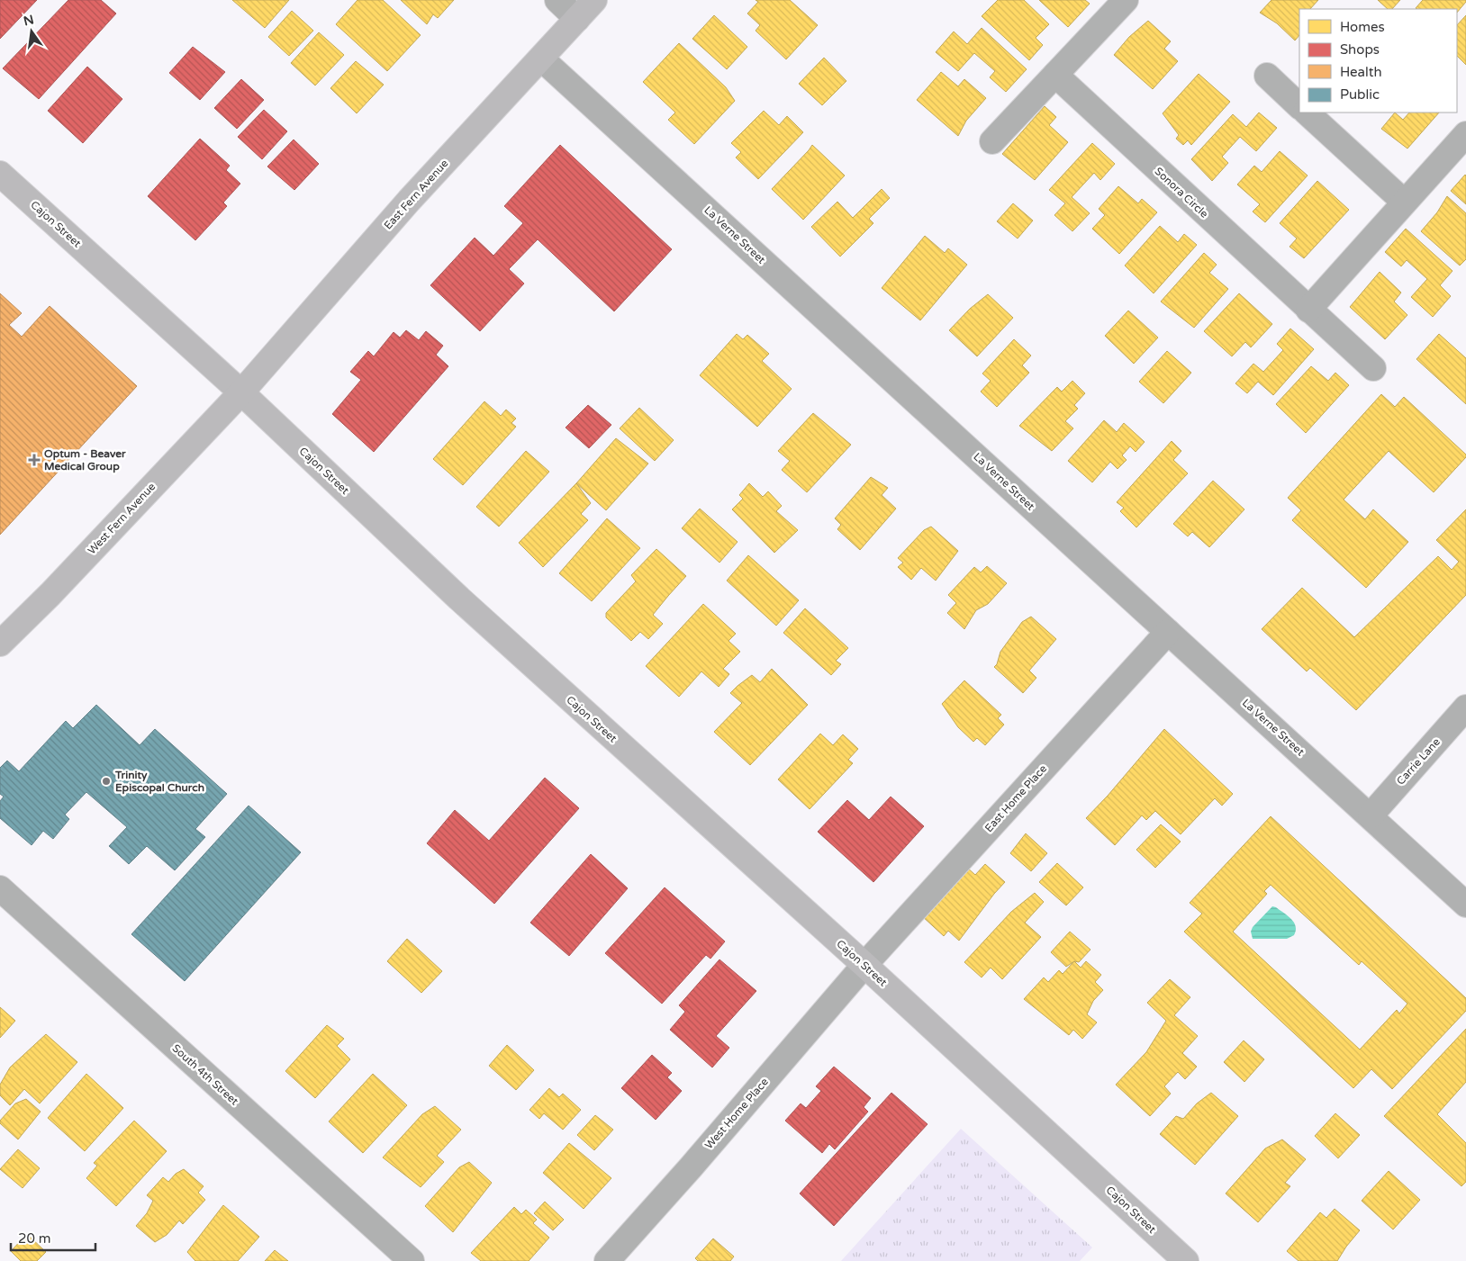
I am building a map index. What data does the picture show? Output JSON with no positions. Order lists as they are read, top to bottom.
{
  "streets": {
    "street": [
      "Sonora Circle",
      "East Fern Avenue",
      "Cajon Street",
      "La Verne Street",
      "West Fern Avenue",
      "Carrie Lane",
      "East Home Place",
      "South 4th Street",
      "West Home Place"
    ]
  },
  "crossings": [
    ["East Fern Avenue", "Cajon Street"],
    ["East Fern Avenue", "La Verne Street"],
    ["East Fern Avenue", "West Fern Avenue"],
    ["Cajon Street", "West Fern Avenue"],
    ["Cajon Street", "East Home Place"],
    ["Cajon Street", "West Home Place"],
    ["La Verne Street", "Carrie Lane"],
    ["La Verne Street", "East Home Place"],
    ["East Home Place", "West Home Place"]
  ],
  "places": {
    "health": ["Optum - Beaver Medical Group"],
    "other": ["Trinity Episcopal Church"]
  },
  "legend": [
    "Homes",
    "Shops",
    "Health",
    "Public"
  ],
  "scale_bar": "20 m",
  "north": "top"
}
